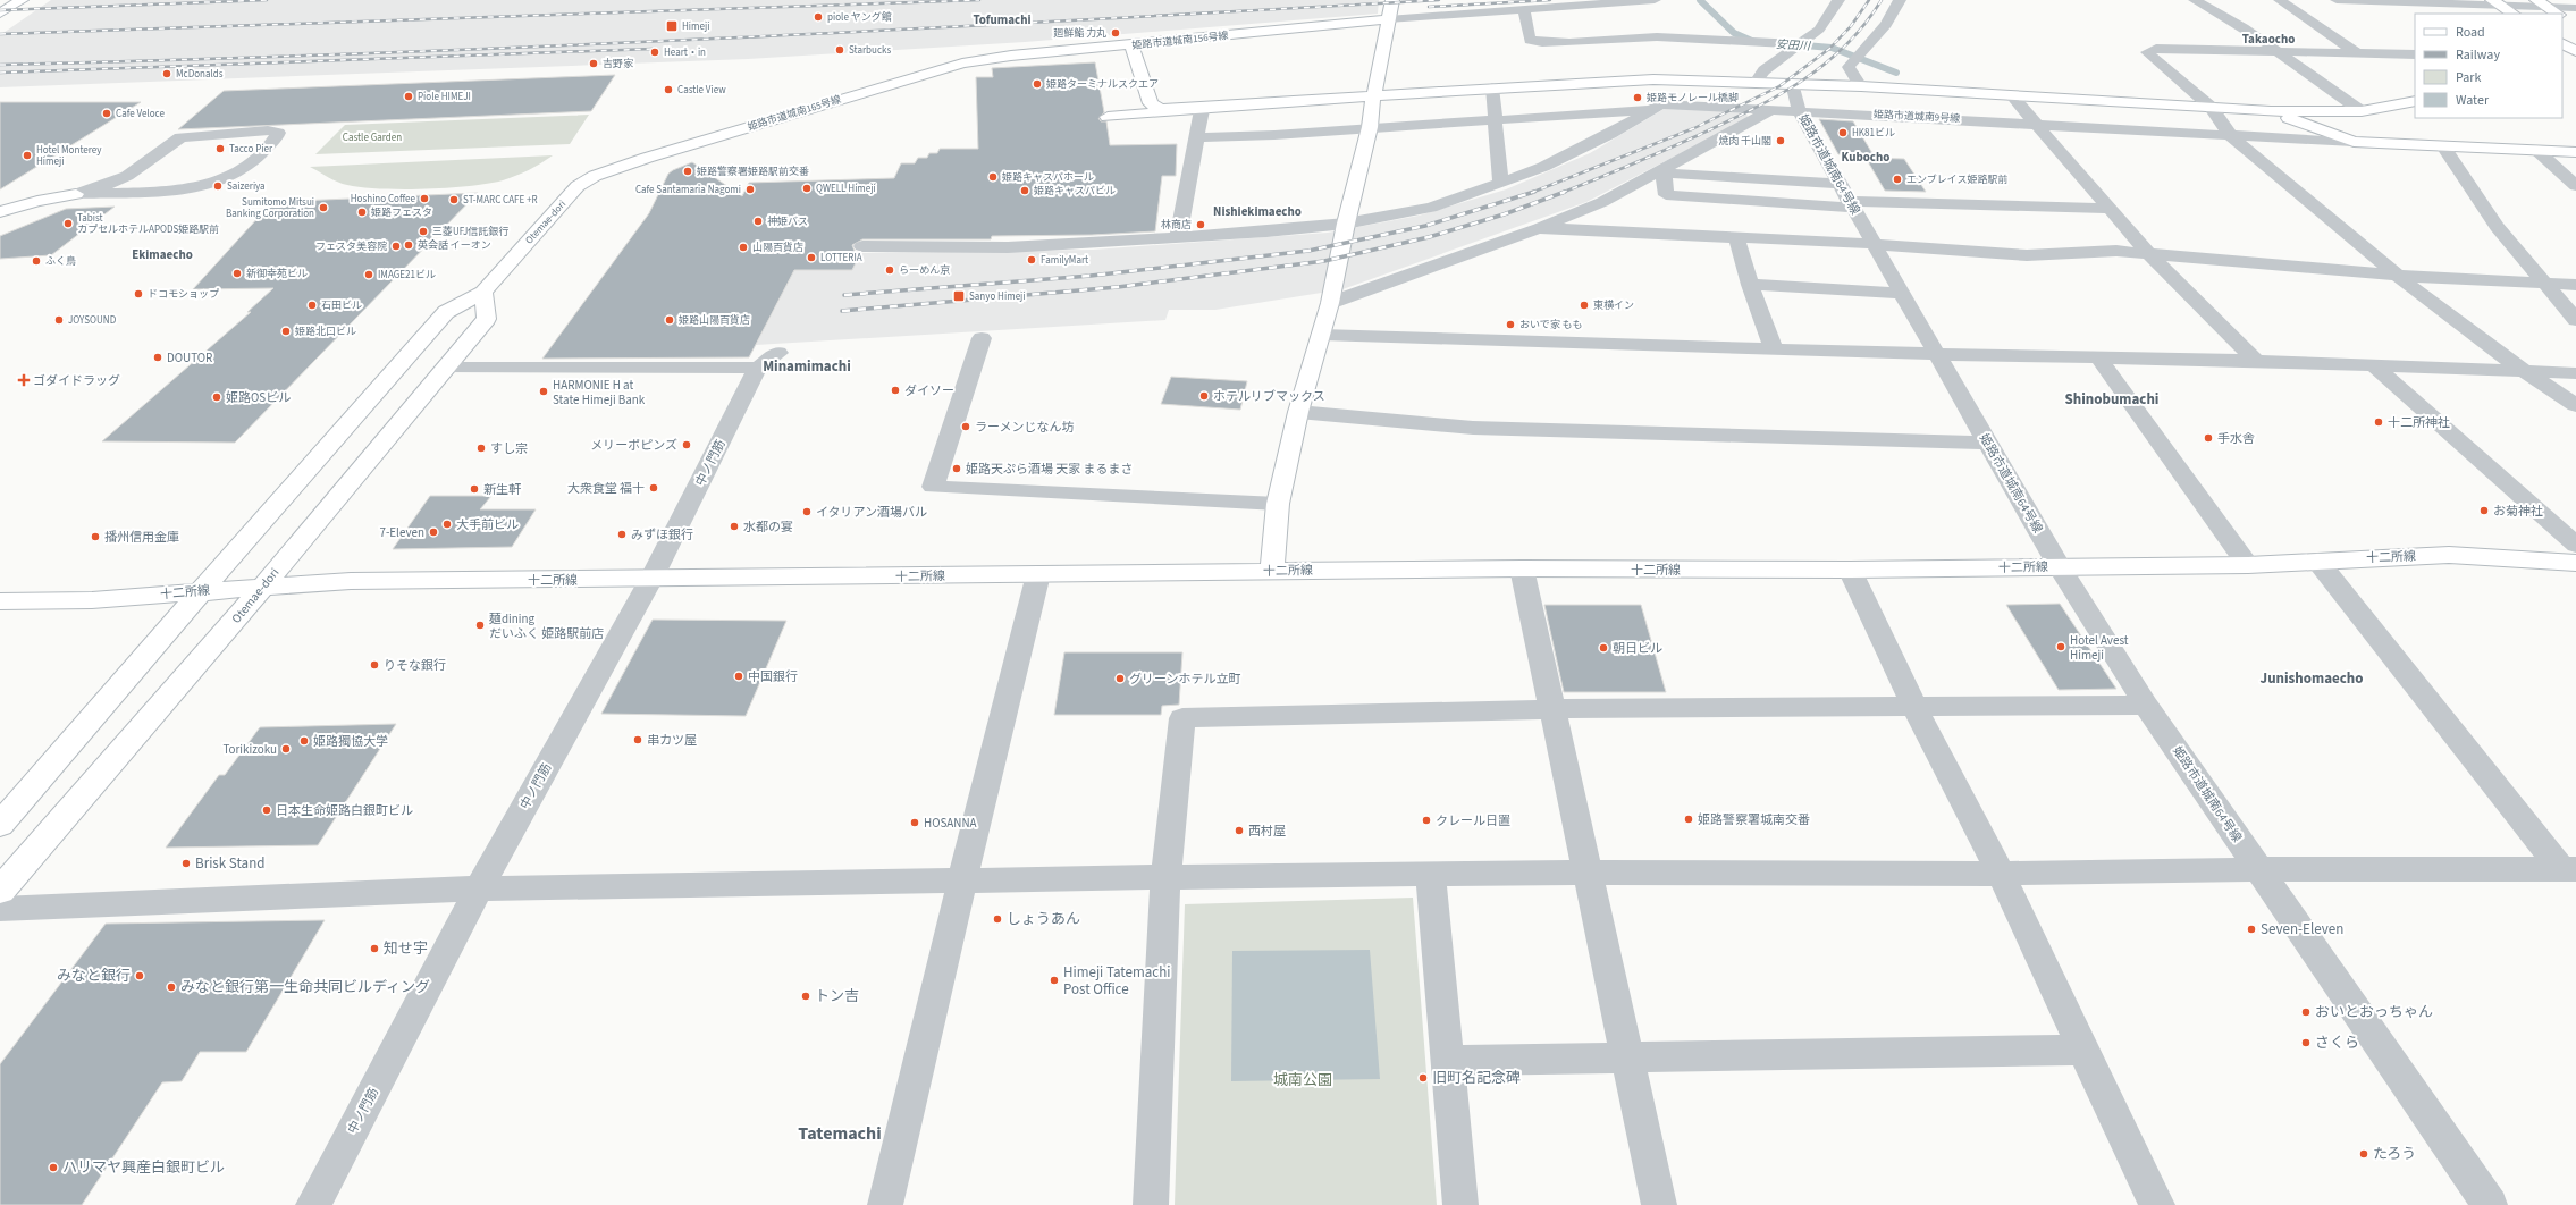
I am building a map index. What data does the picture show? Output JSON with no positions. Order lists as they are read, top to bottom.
{
  "streets": {
    "street": [
      "姫路市道城南156号線",
      "姫路市道城南165号線",
      "姫路市道城南9号線",
      "姫路市道城南64号線",
      "Otemae-dori",
      "中ノ門筋",
      "十二所線"
    ]
  },
  "crossings": [
    ["姫路市道城南156号線", "姫路市道城南165号線"],
    ["姫路市道城南165号線", "Otemae-dori"],
    ["姫路市道城南9号線", "姫路市道城南64号線"],
    ["姫路市道城南64号線", "十二所線"],
    ["Otemae-dori", "中ノ門筋"],
    ["Otemae-dori", "十二所線"],
    ["中ノ門筋", "十二所線"]
  ],
  "districts": [
    "Tofumachi",
    "Takaocho",
    "Kubocho",
    "Nishiekimaecho",
    "Ekimaecho",
    "Minamimachi",
    "Shinobumachi",
    "Junishomaecho",
    "Tatemachi"
  ],
  "water": ["安田川"],
  "parks": ["Castle Garden", "城南公園"],
  "places": {
    "other": [
      "piole ヤング館",
      "廻鮮鮨 力丸",
      "Starbucks",
      "Heart・in",
      "吉野家",
      "McDonalds",
      "姫路ターミナルスクエア",
      "Castle View",
      "Piole HIMEJI",
      "姫路モノレール橋脚",
      "Cafe Veloce",
      "HK81ビル",
      "焼肉 千山閣",
      "Tacco Pier",
      "Hotel Monterey Himeji",
      "姫路警察署姫路駅前交番",
      "姫路キャスパホール",
      "エンブレイス姫路駅前",
      "Saizeriya",
      "QWELL Himeji",
      "Cafe Santamaria Nagomi",
      "姫路キャスパビル",
      "Hoshino Coffee",
      "ST-MARC CAFE +R",
      "Sumitomo Mitsui Banking Corporation",
      "姫路フェスタ",
      "神姫バス",
      "Tabist カプセルホテルAPODS姫路駅前",
      "林商店",
      "三菱UFJ信託銀行",
      "英会話 イーオン",
      "フェスタ美容院",
      "山陽百貨店",
      "LOTTERIA",
      "FamilyMart",
      "ふく鳥",
      "らーめん京",
      "新御幸苑ビル",
      "IMAGE21ビル",
      "ドコモショップ",
      "石田ビル",
      "東横イン",
      "JOYSOUND",
      "姫路山陽百貨店",
      "おいで家 もも",
      "姫路北口ビル",
      "DOUTOR",
      "ダイソー",
      "HARMONIE H at State Himeji Bank",
      "ホテルリブマックス",
      "姫路OSビル",
      "十二所神社",
      "ラーメンじなん坊",
      "手水舎",
      "メリーポピンズ",
      "すし宗",
      "姫路天ぷら酒場 天家 まるまさ",
      "大衆食堂 福十",
      "新生軒",
      "お菊神社",
      "イタリアン酒場バル",
      "大手前ビル",
      "水都の宴",
      "7-Eleven",
      "みずほ銀行",
      "播州信用金庫",
      "麺dining だいふく 姫路駅前店",
      "Hotel Avest Himeji",
      "朝日ビル",
      "りそな銀行",
      "中国銀行",
      "グリーンホテル立町",
      "串カツ屋",
      "姫路獨協大学",
      "Torikizoku",
      "日本生命姫路白銀町ビル",
      "姫路警察署城南交番",
      "クレール日置",
      "HOSANNA",
      "西村屋",
      "Brisk Stand",
      "しょうあん",
      "Seven-Eleven",
      "知せ宇",
      "みなと銀行",
      "Himeji Tatemachi Post Office",
      "みなと銀行第一生命共同ビルディング",
      "トン吉",
      "おいとおっちゃん",
      "さくら",
      "旧町名記念碑",
      "たろう",
      "ハリマヤ興産白銀町ビル"
    ],
    "transit": ["Himeji", "Sanyo Himeji"],
    "health": ["ゴダイドラッグ"]
  },
  "legend": [
    "Road",
    "Railway",
    "Park",
    "Water"
  ]
}
